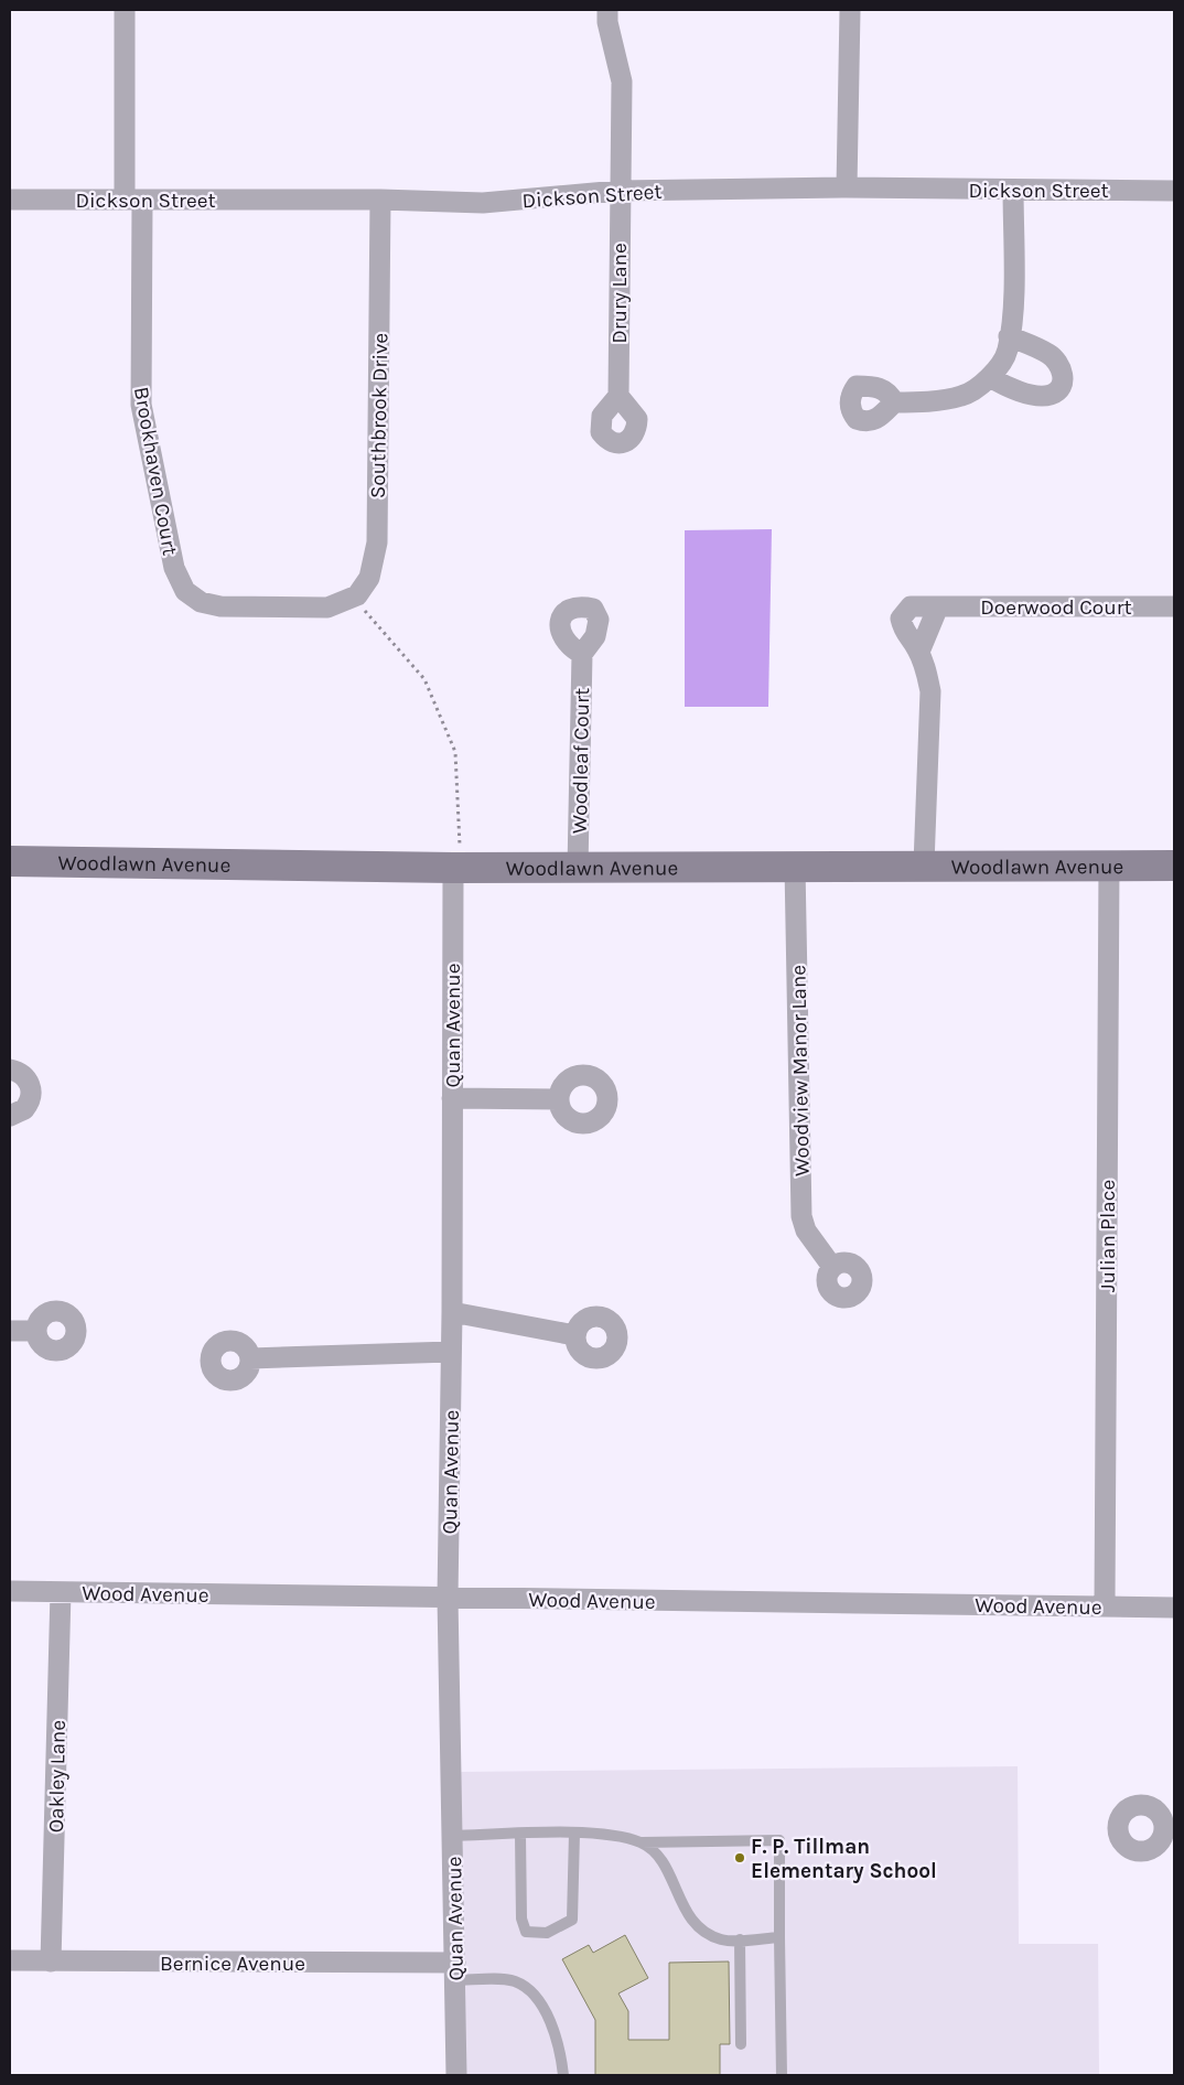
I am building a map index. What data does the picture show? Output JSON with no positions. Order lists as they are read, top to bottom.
{
  "streets": {
    "street": [
      "Dickson Street",
      "Drury Lane",
      "Southbrook Drive",
      "Brookhaven Court",
      "Doerwood Court",
      "Woodleaf Court",
      "Woodlawn Avenue",
      "Quan Avenue",
      "Woodview Manor Lane",
      "Julian Place",
      "Wood Avenue",
      "Oakley Lane",
      "Bernice Avenue"
    ]
  },
  "crossings": [
    ["Dickson Street", "Drury Lane"],
    ["Dickson Street", "Southbrook Drive"],
    ["Dickson Street", "Brookhaven Court"],
    ["Southbrook Drive", "Brookhaven Court"],
    ["Doerwood Court", "Woodlawn Avenue"],
    ["Woodleaf Court", "Woodlawn Avenue"],
    ["Woodlawn Avenue", "Quan Avenue"],
    ["Woodlawn Avenue", "Woodview Manor Lane"],
    ["Woodlawn Avenue", "Julian Place"],
    ["Quan Avenue", "Wood Avenue"],
    ["Quan Avenue", "Bernice Avenue"],
    ["Julian Place", "Wood Avenue"],
    ["Wood Avenue", "Oakley Lane"],
    ["Oakley Lane", "Bernice Avenue"]
  ],
  "places": ["F. P. Tillman Elementary School"]
}
